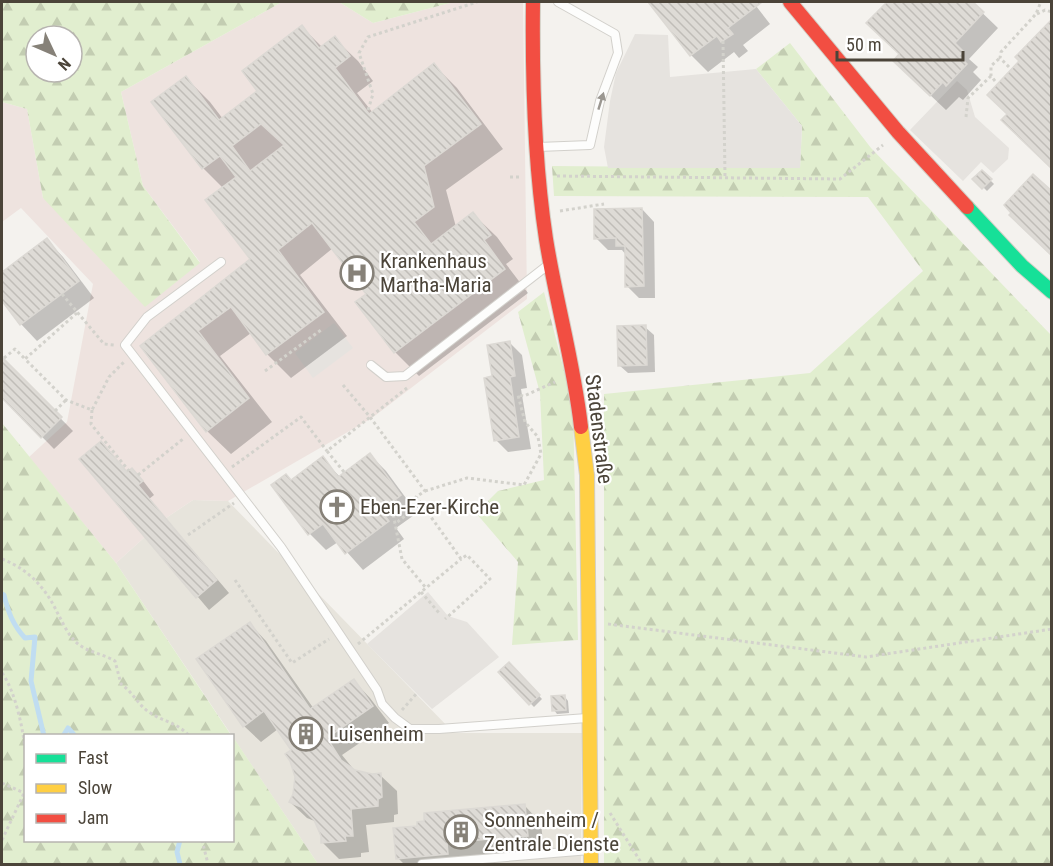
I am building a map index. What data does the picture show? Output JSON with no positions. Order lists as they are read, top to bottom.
{
  "streets": {
    "street": ["Stadenstraße"]
  },
  "places": {
    "hospital": ["Krankenhaus Martha-Maria"],
    "church": ["Eben-Ezer-Kirche"],
    "building": ["Luisenheim", "Sonnenheim / Zentrale Dienste"]
  },
  "legend": ["Fast", "Slow", "Jam"],
  "scale_bar": "50 m",
  "north": "bottom right"
}
